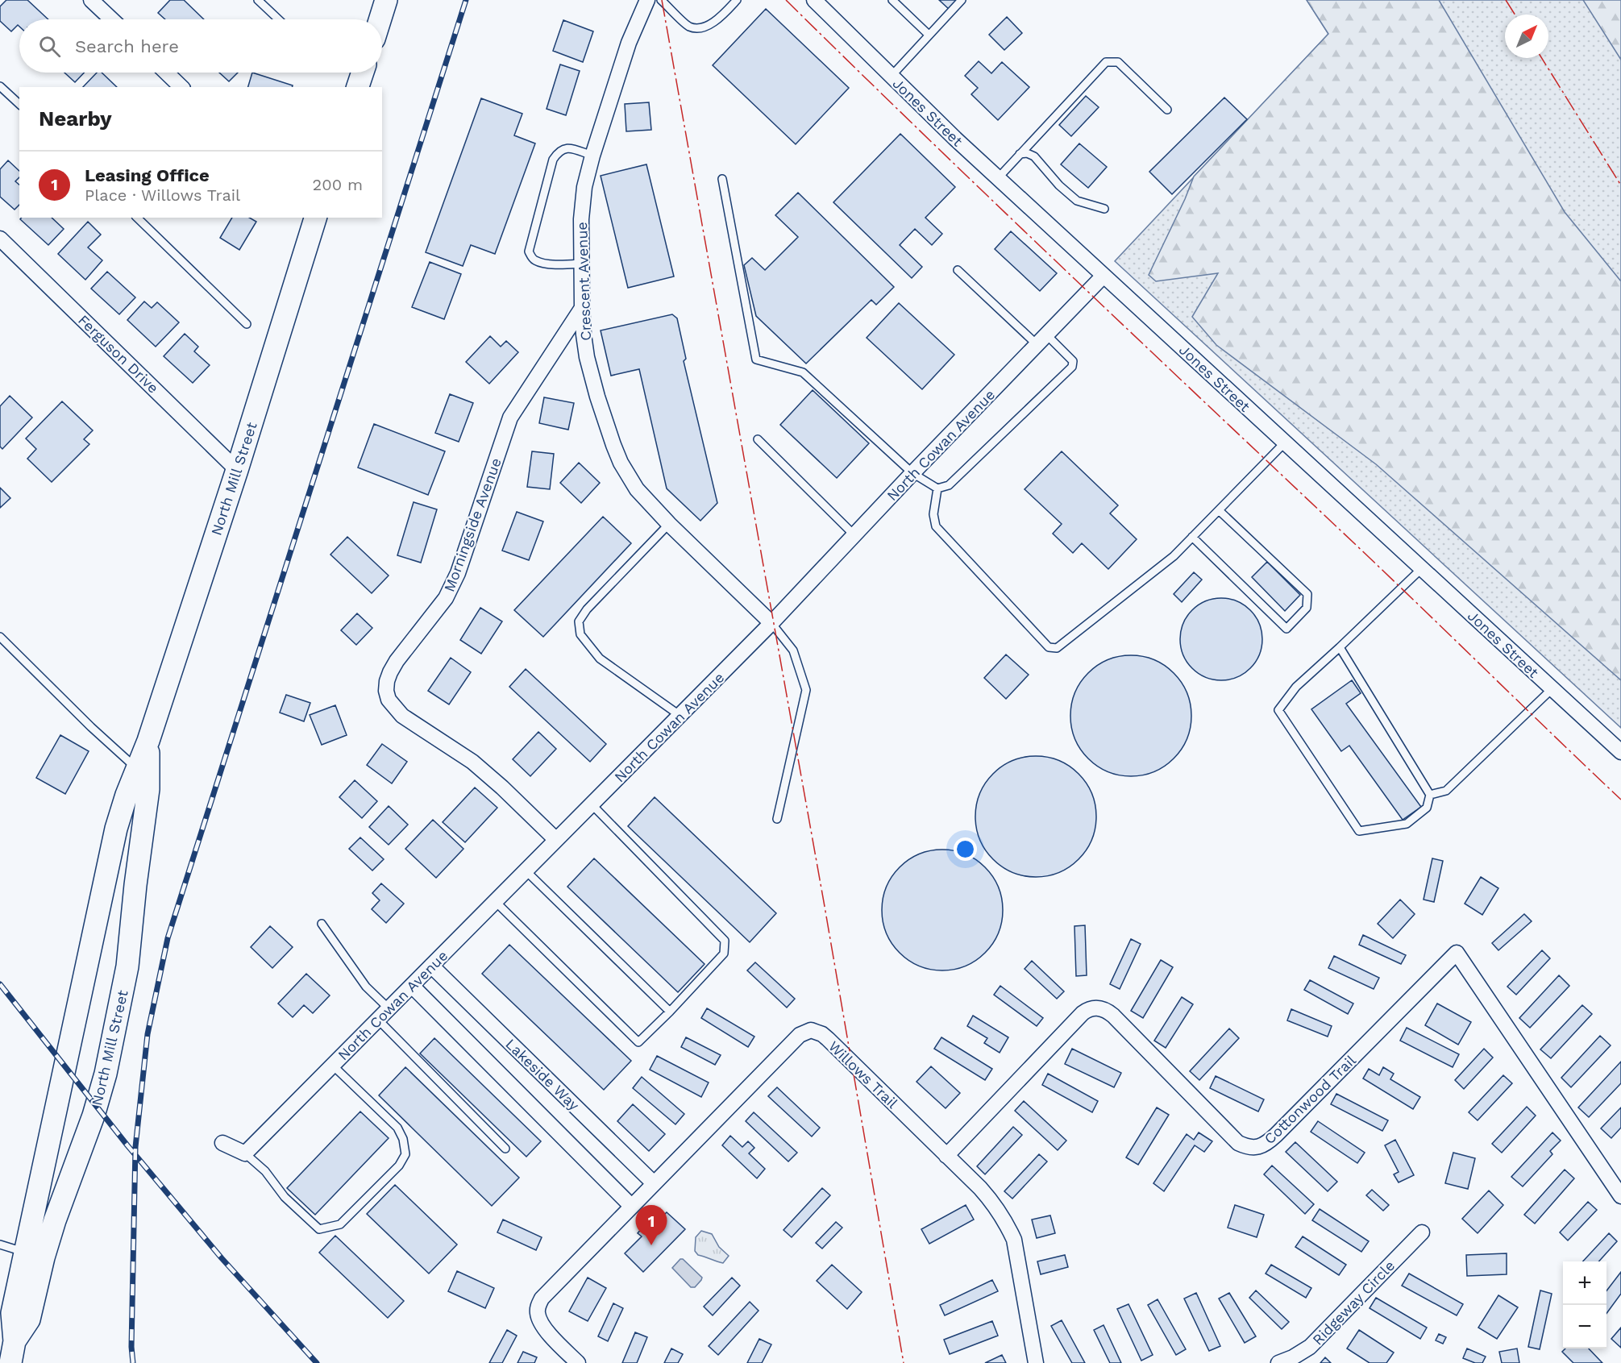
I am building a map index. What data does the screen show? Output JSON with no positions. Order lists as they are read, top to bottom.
{
  "streets": {
    "main road": ["North Mill Street"],
    "street": [
      "Jones Street",
      "Crescent Avenue",
      "Ferguson Drive",
      "North Cowan Avenue",
      "Morningside Avenue",
      "Lakeside Way",
      "Willows Trail",
      "Cottonwood Trail",
      "Ridgeway Circle"
    ]
  },
  "crossings": [
    ["Jones Street", "North Cowan Avenue"],
    ["Crescent Avenue", "North Cowan Avenue"],
    ["Crescent Avenue", "Morningside Avenue"],
    ["Ferguson Drive", "North Mill Street"],
    ["North Cowan Avenue", "Morningside Avenue"],
    ["North Cowan Avenue", "Lakeside Way"],
    ["Lakeside Way", "Willows Trail"],
    ["Willows Trail", "Cottonwood Trail"]
  ],
  "north": "top right",
  "page": {
    "search": "Search here",
    "heading": "Nearby",
    "list": [
      {
        "mark": "1",
        "name": "Leasing Office",
        "note": "Place · Willows Trail",
        "value": "200 m"
      }
    ],
    "pins": "1",
    "map_buttons": ["+", "−"]
  }
}
